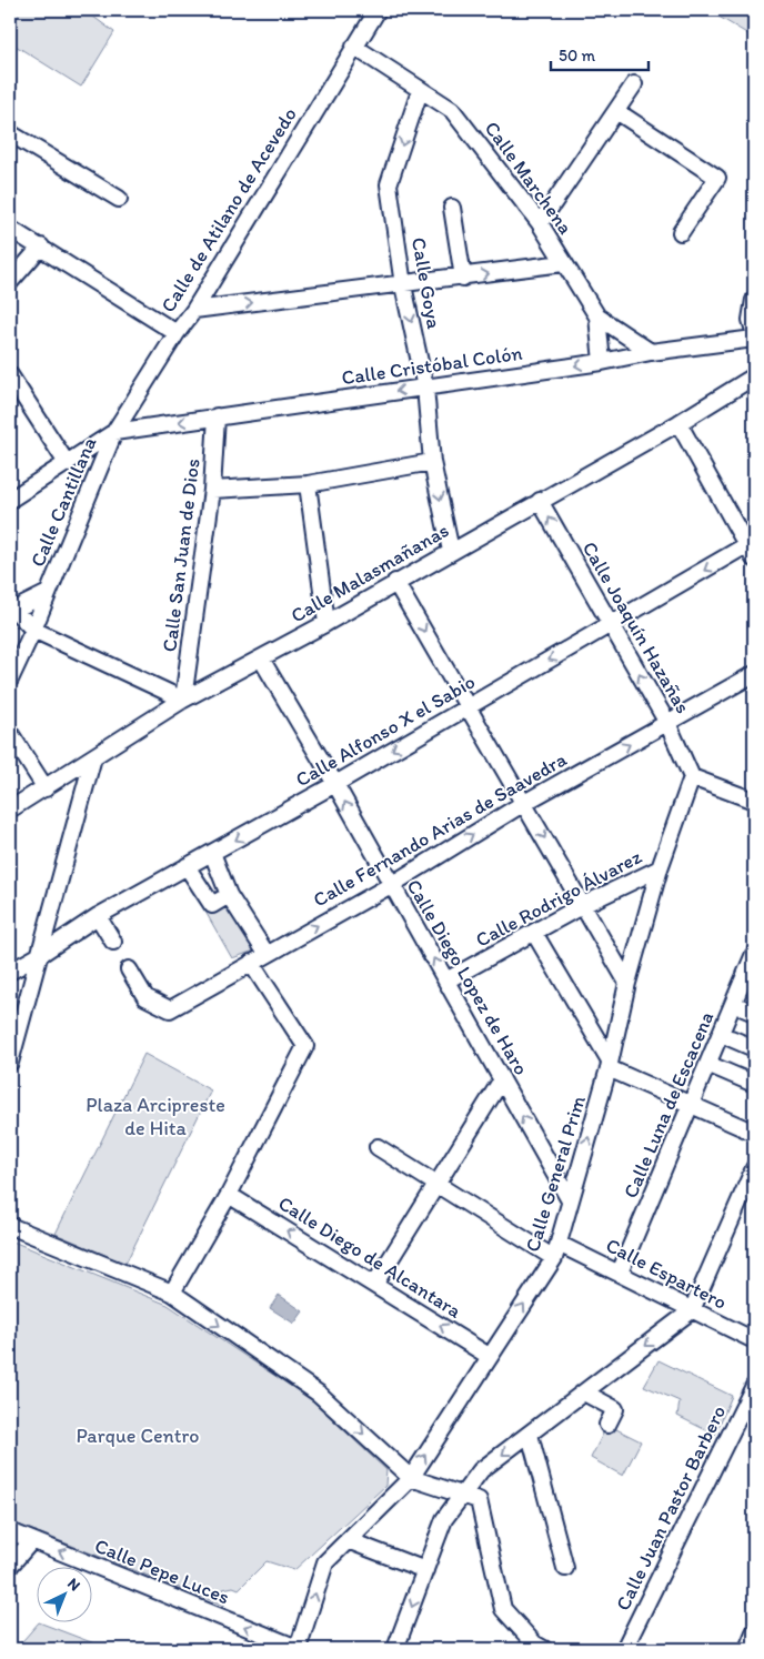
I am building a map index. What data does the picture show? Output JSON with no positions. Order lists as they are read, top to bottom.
{
  "streets": {
    "street": [
      "Calle Marchena",
      "Calle de Atilano de Acevedo",
      "Calle Goya",
      "Calle Cristóbal Colón",
      "Calle Cantillana",
      "Calle San Juan de Dios",
      "Calle Malasmañanas",
      "Calle Joaquín Hazañas",
      "Calle Alfonso X el Sabio",
      "Calle Fernando Arias de Saavedra",
      "Calle Rodrigo Álvarez",
      "Calle Diego Lopez de Haro",
      "Calle Luna de Escacena",
      "Calle General Prim",
      "Calle Diego de Alcantara",
      "Calle Espartero",
      "Calle Juan Pastor Barbero",
      "Calle Pepe Luces"
    ]
  },
  "crossings": [
    ["Calle Marchena", "Calle de Atilano de Acevedo"],
    ["Calle Marchena", "Calle Goya"],
    ["Calle Marchena", "Calle Cristóbal Colón"],
    ["Calle de Atilano de Acevedo", "Calle Cristóbal Colón"],
    ["Calle de Atilano de Acevedo", "Calle Cantillana"],
    ["Calle Goya", "Calle Cristóbal Colón"],
    ["Calle Goya", "Calle Malasmañanas"],
    ["Calle Cristóbal Colón", "Calle Cantillana"],
    ["Calle Cristóbal Colón", "Calle San Juan de Dios"],
    ["Calle San Juan de Dios", "Calle Malasmañanas"],
    ["Calle Malasmañanas", "Calle Joaquín Hazañas"],
    ["Calle Malasmañanas", "Calle Diego Lopez de Haro"],
    ["Calle Joaquín Hazañas", "Calle Alfonso X el Sabio"],
    ["Calle Joaquín Hazañas", "Calle Fernando Arias de Saavedra"],
    ["Calle Joaquín Hazañas", "Calle General Prim"],
    ["Calle Alfonso X el Sabio", "Calle Diego Lopez de Haro"],
    ["Calle Fernando Arias de Saavedra", "Calle Diego Lopez de Haro"],
    ["Calle Rodrigo Álvarez", "Calle Diego Lopez de Haro"],
    ["Calle Rodrigo Álvarez", "Calle General Prim"],
    ["Calle Diego Lopez de Haro", "Calle General Prim"],
    ["Calle Luna de Escacena", "Calle Espartero"],
    ["Calle General Prim", "Calle Diego de Alcantara"],
    ["Calle General Prim", "Calle Espartero"],
    ["Calle General Prim", "Calle Pepe Luces"]
  ],
  "one_way": [
    "Calle Joaquín Hazañas",
    "Calle Alfonso X el Sabio",
    "Calle Fernando Arias de Saavedra",
    "Calle Diego Lopez de Haro",
    "Calle Pepe Luces"
  ],
  "parks": ["Plaza Arcipreste de Hita", "Parque Centro"],
  "scale_bar": "50 m",
  "north": "top right"
}
